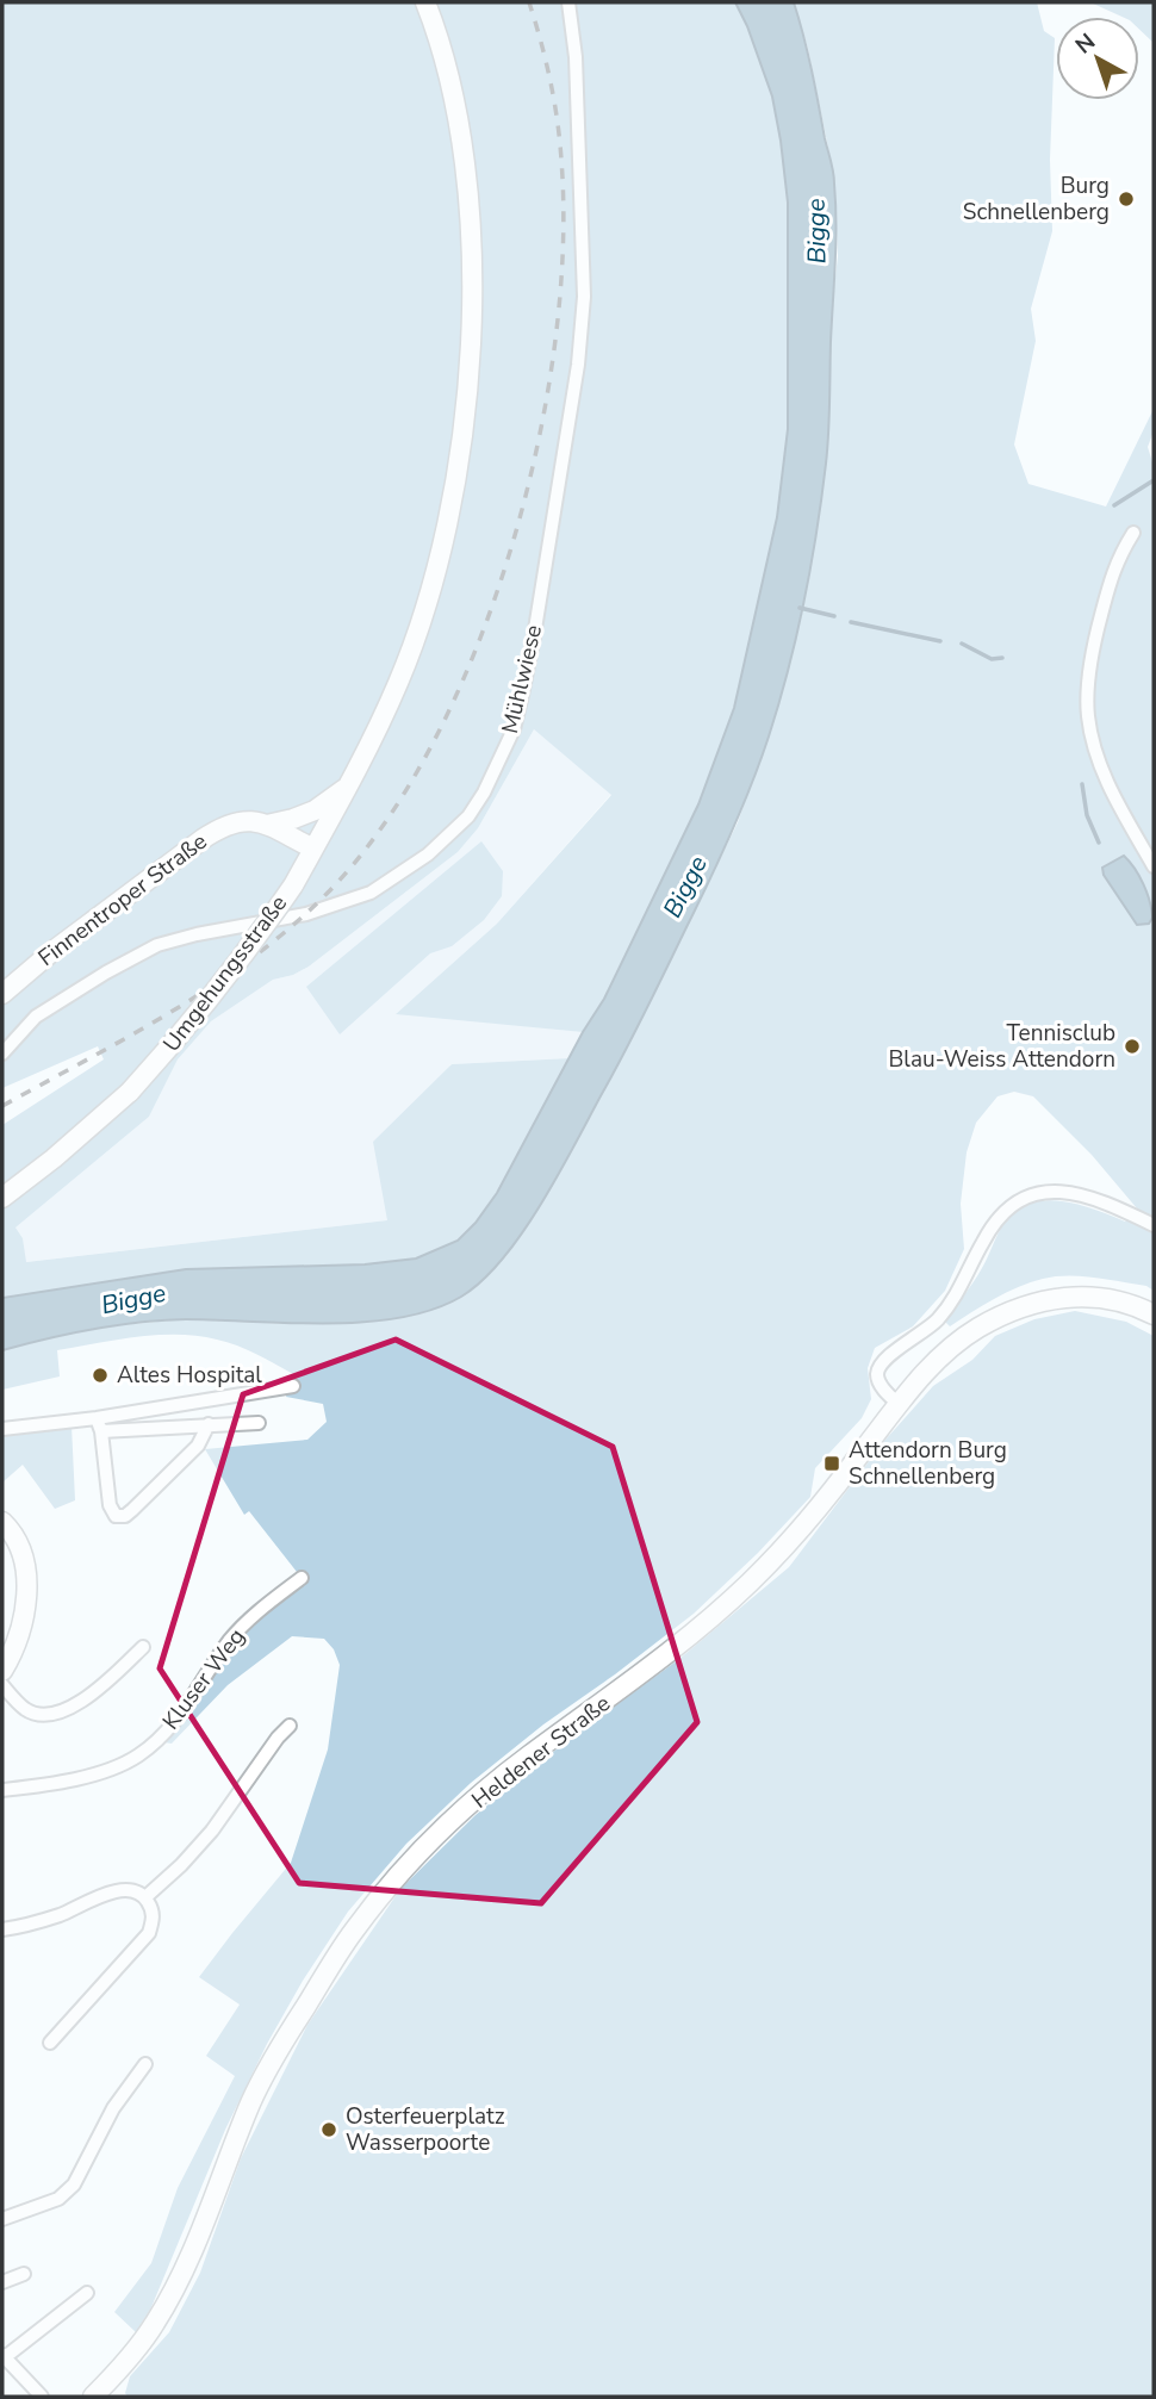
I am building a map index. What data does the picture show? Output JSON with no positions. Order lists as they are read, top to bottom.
{
  "streets": {
    "main road": ["Finnentroper Straße", "Umgehungsstraße", "Heldener Straße"],
    "street": ["Mühlwiese", "Kluser Weg"]
  },
  "crossings": [
    ["Finnentroper Straße", "Umgehungsstraße"]
  ],
  "water": ["Bigge"],
  "places": {
    "other": [
      "Burg Schnellenberg",
      "Tennisclub Blau-Weiss Attendorn",
      "Altes Hospital",
      "Osterfeuerplatz Wasserpoorte"
    ],
    "transit": ["Attendorn Burg Schnellenberg"]
  },
  "north": "top left"
}
